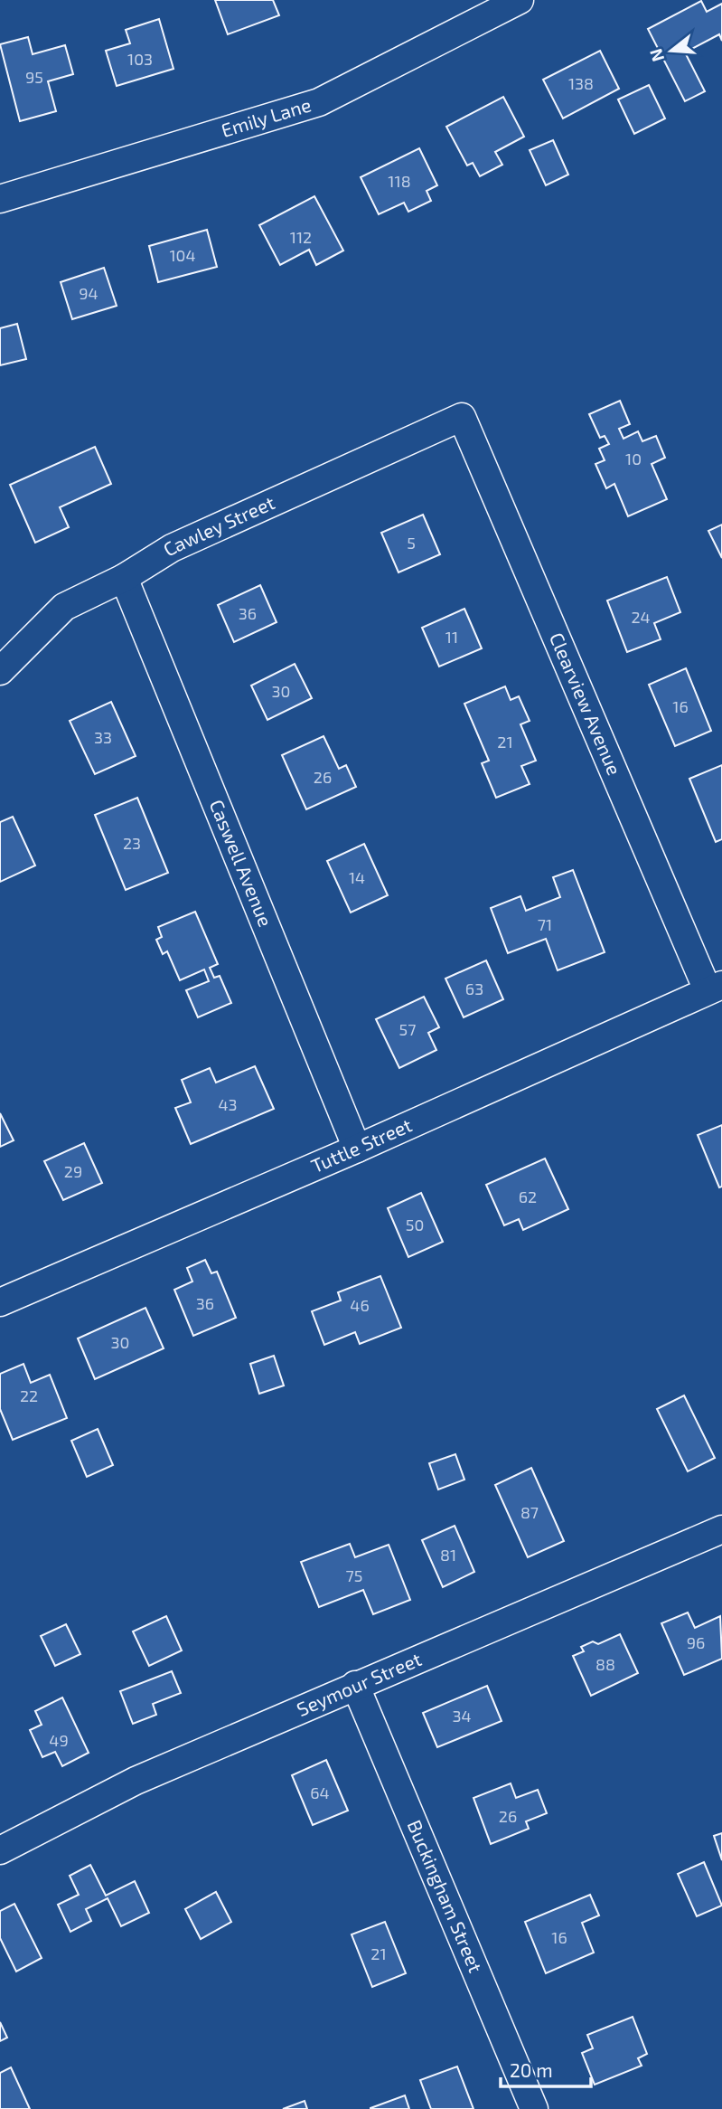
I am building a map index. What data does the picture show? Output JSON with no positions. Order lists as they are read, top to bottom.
{
  "streets": {
    "street": [
      "Emily Lane",
      "Cawley Street",
      "Clearview Avenue",
      "Caswell Avenue",
      "Tuttle Street",
      "Seymour Street",
      "Buckingham Street"
    ]
  },
  "crossings": [
    ["Cawley Street", "Clearview Avenue"],
    ["Cawley Street", "Caswell Avenue"],
    ["Clearview Avenue", "Tuttle Street"],
    ["Caswell Avenue", "Tuttle Street"],
    ["Seymour Street", "Buckingham Street"]
  ],
  "house_numbers": [
    "103",
    "95",
    "138",
    "118",
    "112",
    "104",
    "94",
    "10",
    "5",
    "36",
    "24",
    "11",
    "30",
    "16",
    "33",
    "21",
    "26",
    "23",
    "14",
    "71",
    "63",
    "57",
    "43",
    "29",
    "62",
    "50",
    "36",
    "46",
    "30",
    "22",
    "87",
    "81",
    "75",
    "96",
    "88",
    "34",
    "49",
    "64",
    "26",
    "16",
    "21"
  ],
  "scale_bar": "20 m",
  "north": "left"
}
